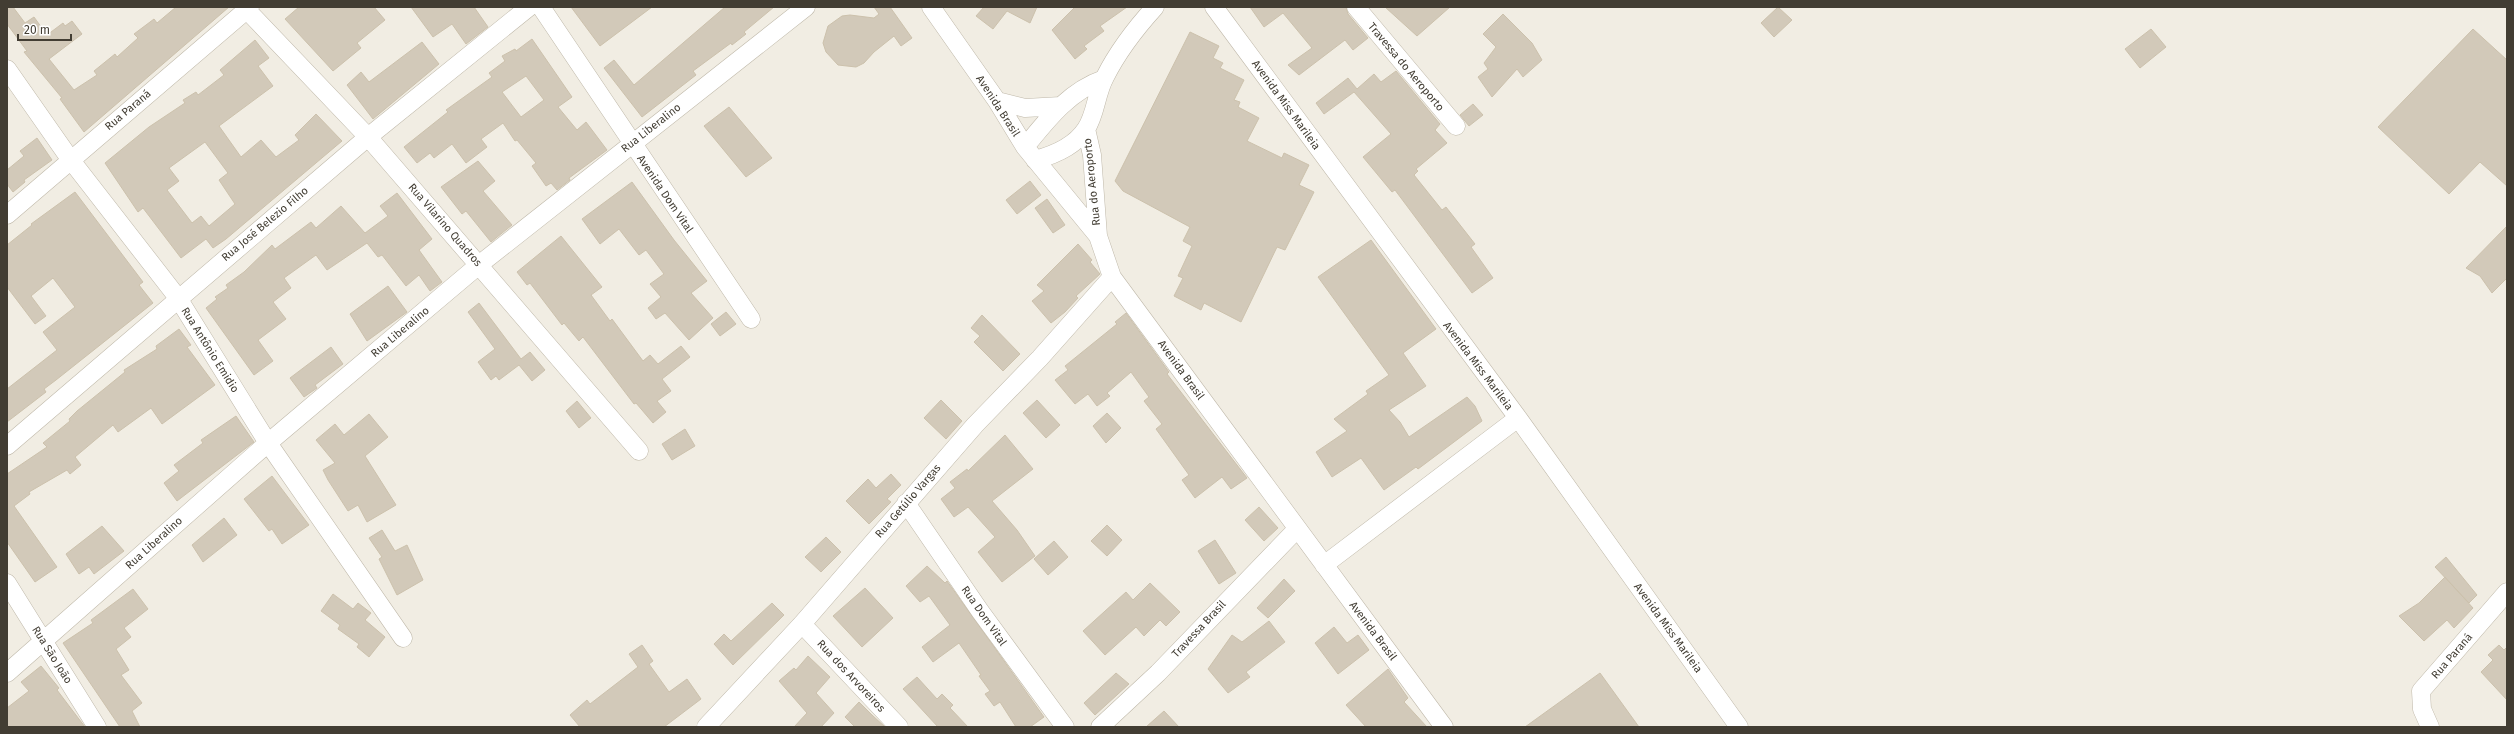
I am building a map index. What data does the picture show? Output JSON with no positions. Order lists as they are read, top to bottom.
{
  "streets": {
    "street": [
      "Travessa do Aeroporto",
      "Avenida Miss Marileia",
      "Avenida Brasil",
      "Rua Paraná",
      "Rua Liberalino",
      "Rua do Aeroporto",
      "Avenida Dom Vital",
      "Rua José Belezio Filho",
      "Rua Vilarino Quadros",
      "Rua Antônio Emidio",
      "Rua Getúlio Vargas",
      "Rua Dom Vital",
      "Travessa Brasil",
      "Rua São João",
      "Rua dos Arvoreiros"
    ]
  },
  "crossings": [
    ["Avenida Brasil", "Rua do Aeroporto"],
    ["Avenida Brasil", "Rua Getúlio Vargas"],
    ["Avenida Brasil", "Travessa Brasil"],
    ["Rua Paraná", "Rua Vilarino Quadros"],
    ["Rua Paraná", "Rua Antônio Emidio"],
    ["Rua Liberalino", "Avenida Dom Vital"],
    ["Rua Liberalino", "Rua Vilarino Quadros"],
    ["Rua Liberalino", "Rua Antônio Emidio"],
    ["Rua Liberalino", "Rua São João"],
    ["Rua José Belezio Filho", "Rua Vilarino Quadros"],
    ["Rua José Belezio Filho", "Rua Antônio Emidio"],
    ["Rua Getúlio Vargas", "Rua Dom Vital"],
    ["Rua Getúlio Vargas", "Rua dos Arvoreiros"]
  ],
  "scale_bar": "20 m"
}
